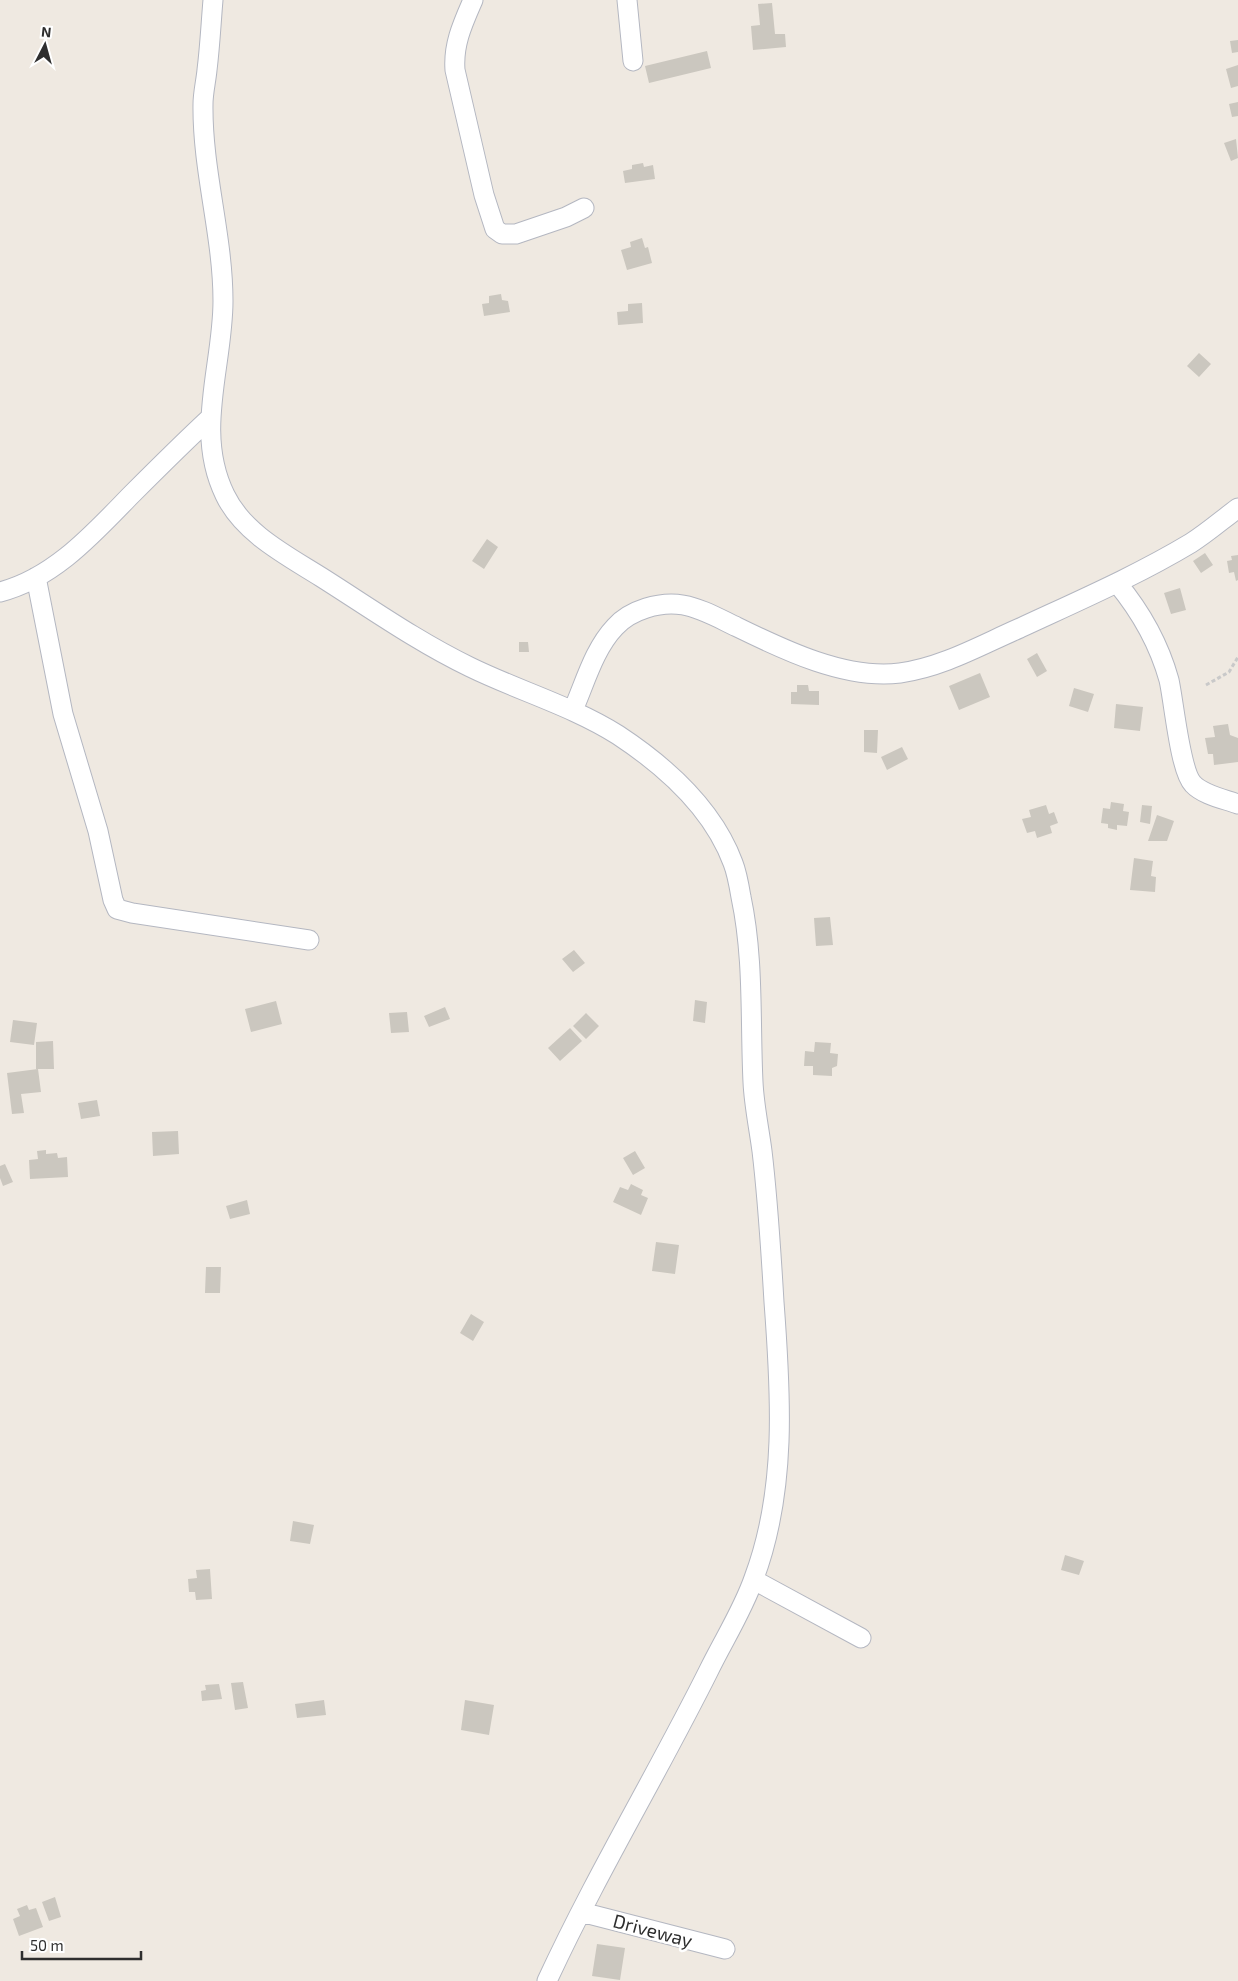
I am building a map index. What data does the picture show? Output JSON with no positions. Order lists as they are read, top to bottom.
{
  "streets": {
    "street": ["Driveway"]
  },
  "scale_bar": "50 m",
  "north": "top"
}
